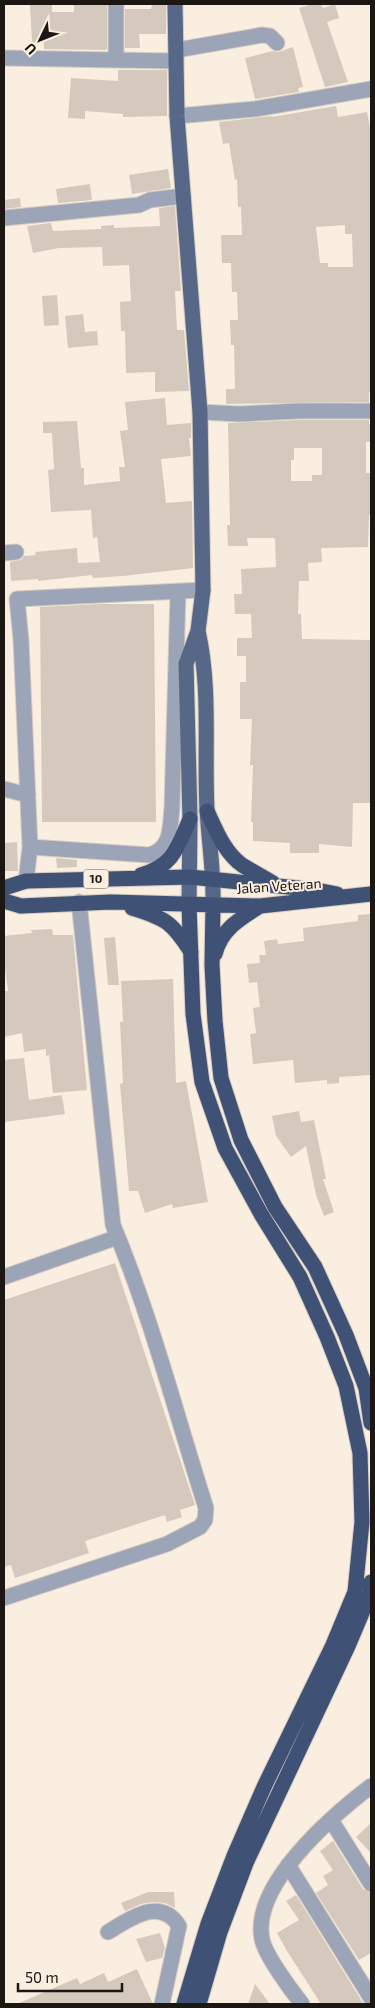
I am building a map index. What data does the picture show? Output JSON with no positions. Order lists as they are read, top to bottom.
{
  "streets": {
    "highway": ["10", "Jalan Veteran"]
  },
  "crossings": [
    ["10", "Jalan Veteran"]
  ],
  "scale_bar": "50 m",
  "north": "bottom left"
}
